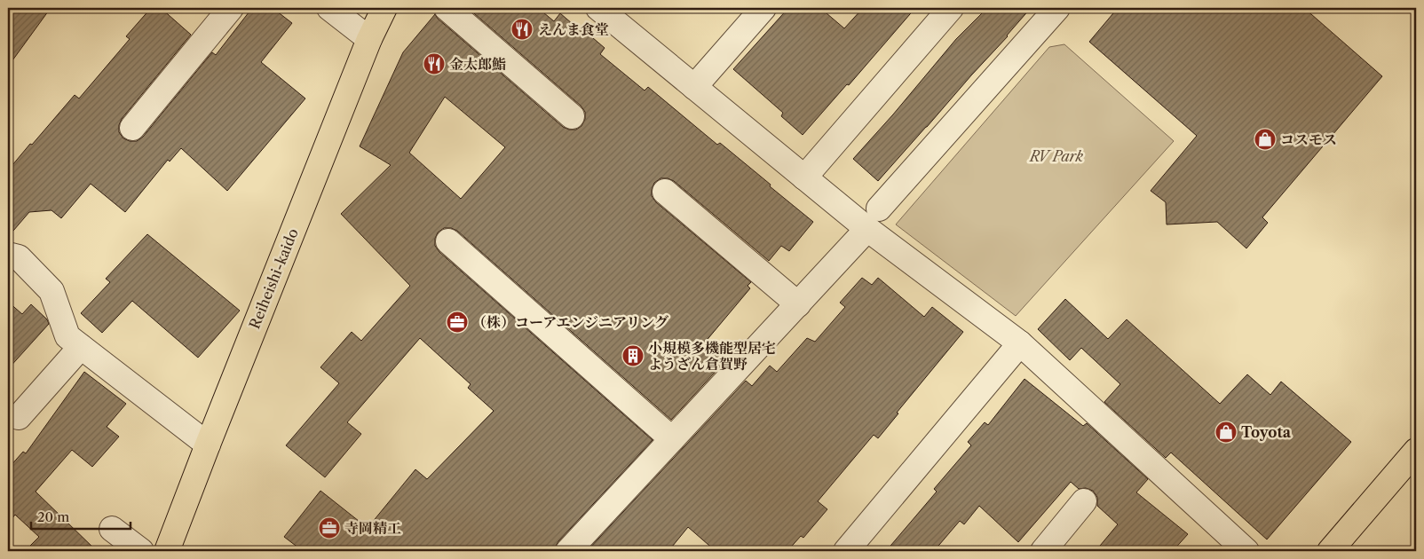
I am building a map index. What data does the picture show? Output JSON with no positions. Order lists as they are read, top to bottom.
{
  "streets": {
    "main road": ["Reiheishi-kaido"]
  },
  "parks": ["RV Park"],
  "places": {
    "restaurant": ["えんま食堂", "金太郎鮨"],
    "shop": ["コスモス", "Toyota"],
    "office": ["（株）コーアエンジニアリング", "寺岡精工"],
    "building": ["小規模多機能型居宅 ようざん倉賀野"]
  },
  "scale_bar": "20 m"
}
